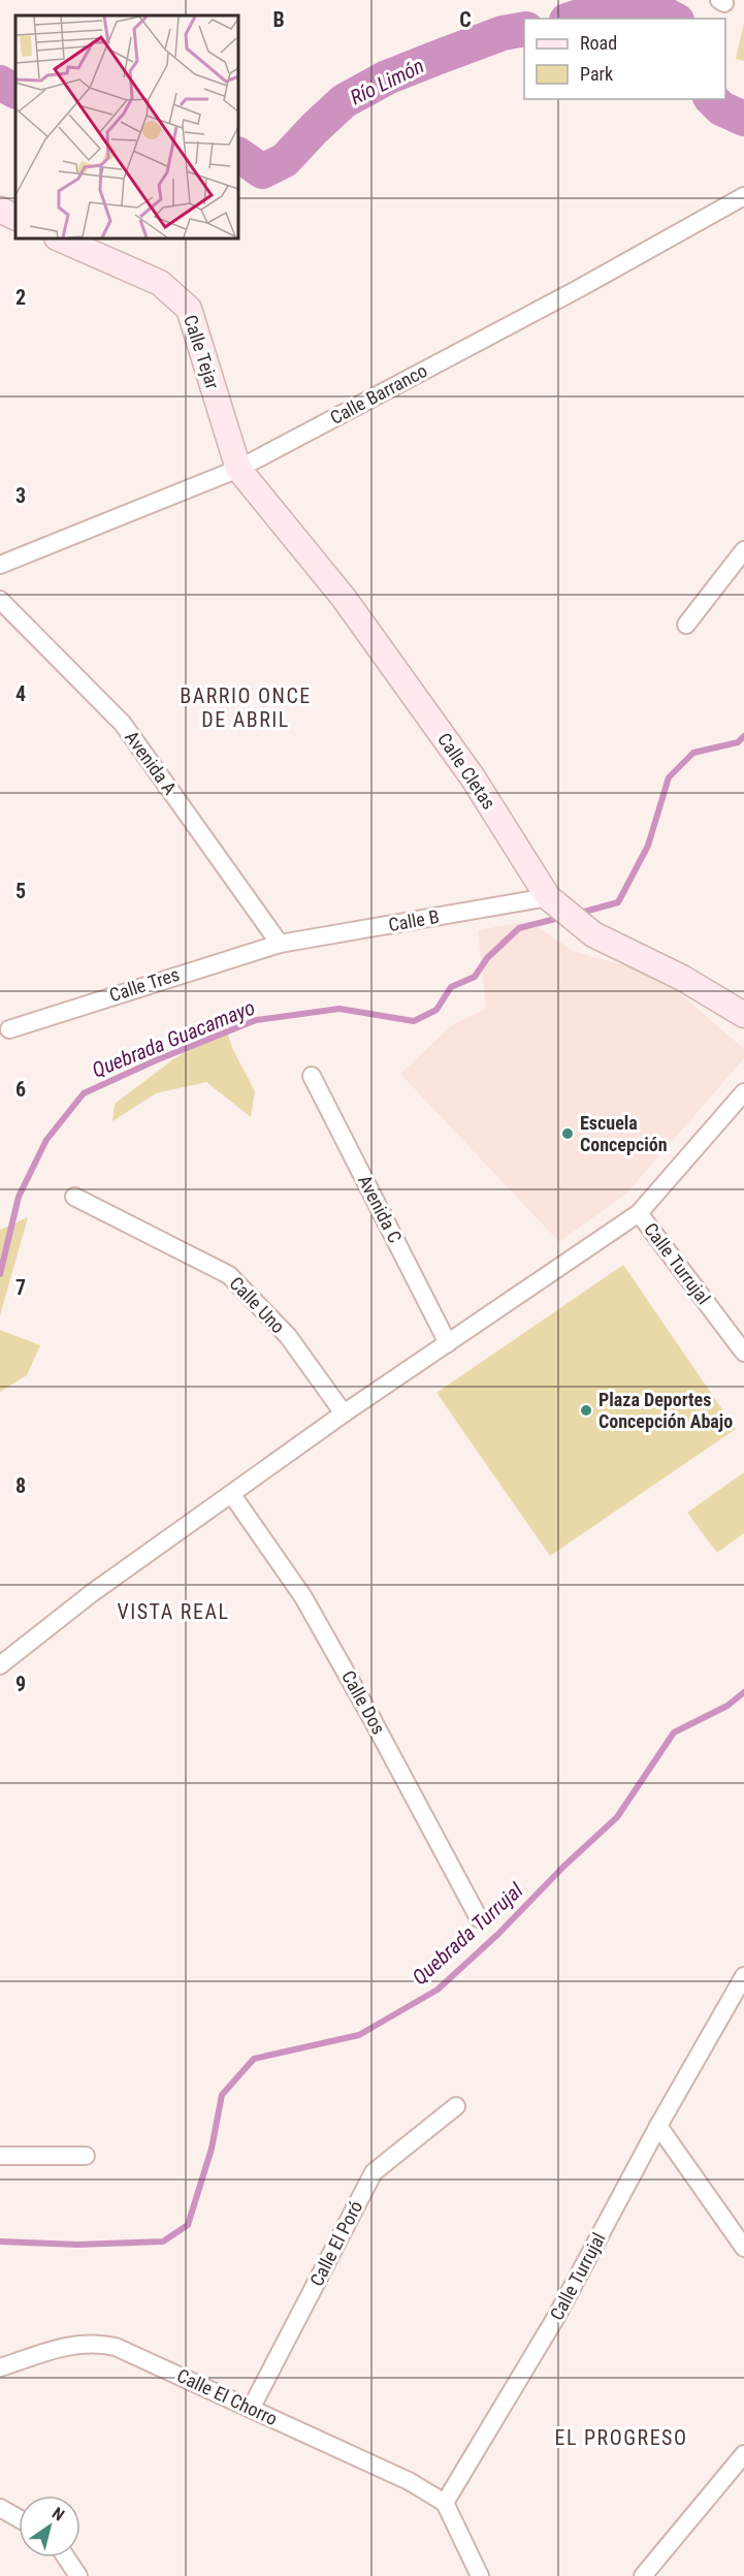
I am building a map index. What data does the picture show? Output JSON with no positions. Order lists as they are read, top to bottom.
{
  "streets": {
    "street": [
      "Calle Tejar",
      "Calle Barranco",
      "Avenida A",
      "Calle Cletas",
      "Calle B",
      "Calle Tres",
      "Avenida C",
      "Calle Turrujal",
      "Calle Uno",
      "Calle Dos",
      "Calle El Poró",
      "Calle El Chorro"
    ]
  },
  "crossings": [
    ["Calle Tejar", "Calle Barranco"],
    ["Calle Tejar", "Calle Cletas"],
    ["Calle Barranco", "Calle Cletas"],
    ["Avenida A", "Calle B"],
    ["Avenida A", "Calle Tres"],
    ["Calle Cletas", "Calle B"],
    ["Calle B", "Calle Tres"],
    ["Calle Turrujal", "Calle El Chorro"],
    ["Calle El Poró", "Calle El Chorro"]
  ],
  "districts": ["BARRIO ONCE DE ABRIL", "VISTA REAL", "EL PROGRESO"],
  "water": ["Río Limón", "Quebrada Guacamayo", "Quebrada Turrujal"],
  "places": ["Escuela Concepción", "Plaza Deportes Concepción Abajo"],
  "legend": ["Road", "Park"],
  "north": "top right",
  "grid": {
    "columns": ["B", "C"],
    "rows": [
      "2",
      "3",
      "4",
      "5",
      "6",
      "7",
      "8",
      "9"
    ]
  }
}
